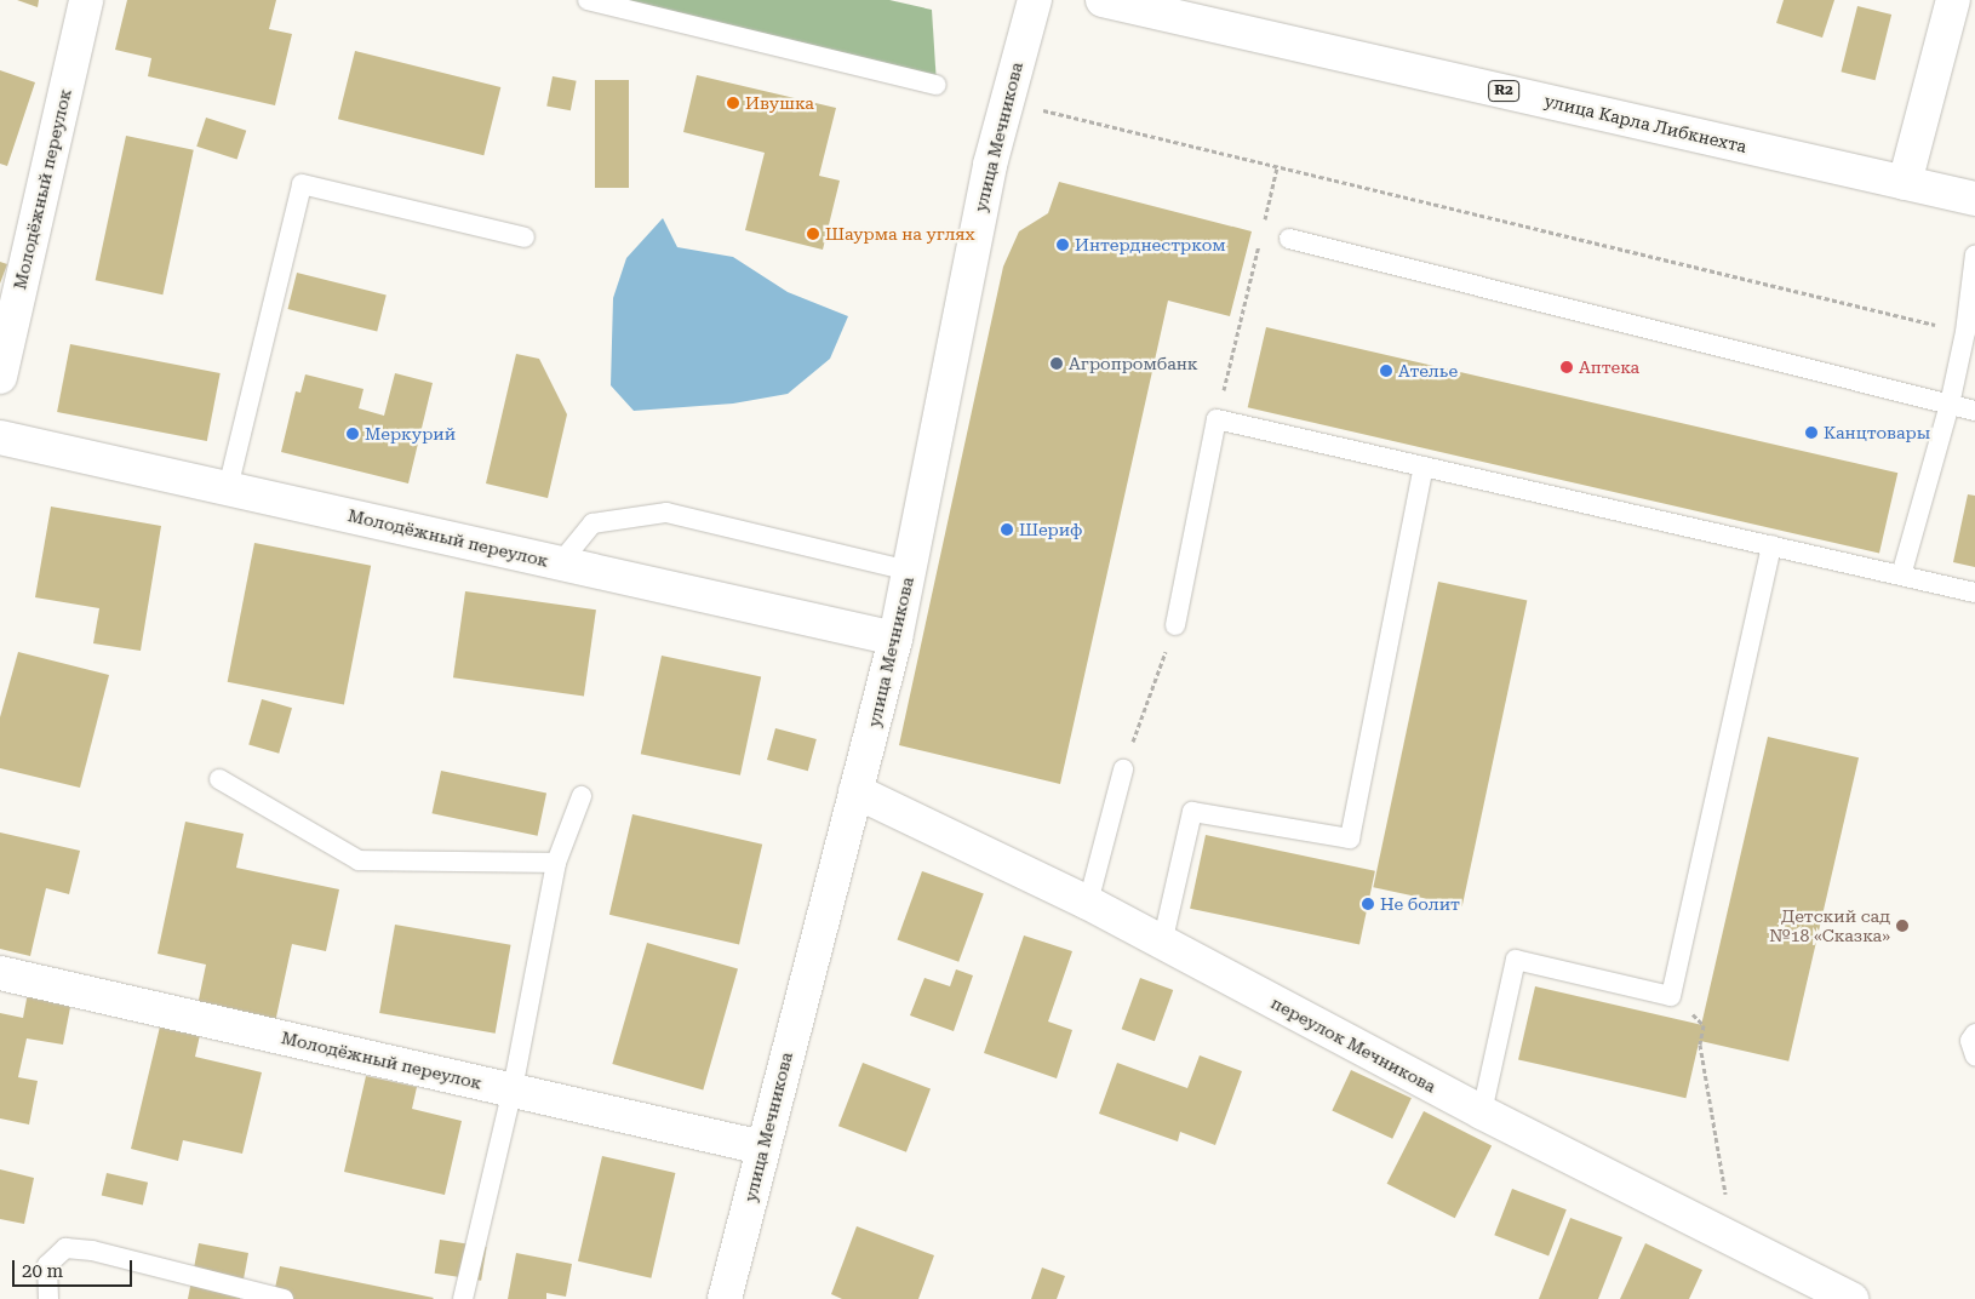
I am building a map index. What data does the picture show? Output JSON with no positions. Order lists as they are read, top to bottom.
{
  "streets": {
    "street": [
      "R2",
      "улица Карла Либкнехта",
      "улица Мечникова",
      "Молодёжный переулок",
      "переулок Мечникова"
    ]
  },
  "crossings": [
    ["улица Мечникова", "Молодёжный переулок"],
    ["улица Мечникова", "переулок Мечникова"]
  ],
  "places": [
    "Ивушка",
    "Шаурма на углях",
    "Интерднестрком",
    "Агропромбанк",
    "Аптека",
    "Ателье",
    "Канцтовары",
    "Меркурий",
    "Шериф",
    "Не болит",
    "Детский сад №18 «Сказка»"
  ],
  "scale_bar": "20 m"
}
